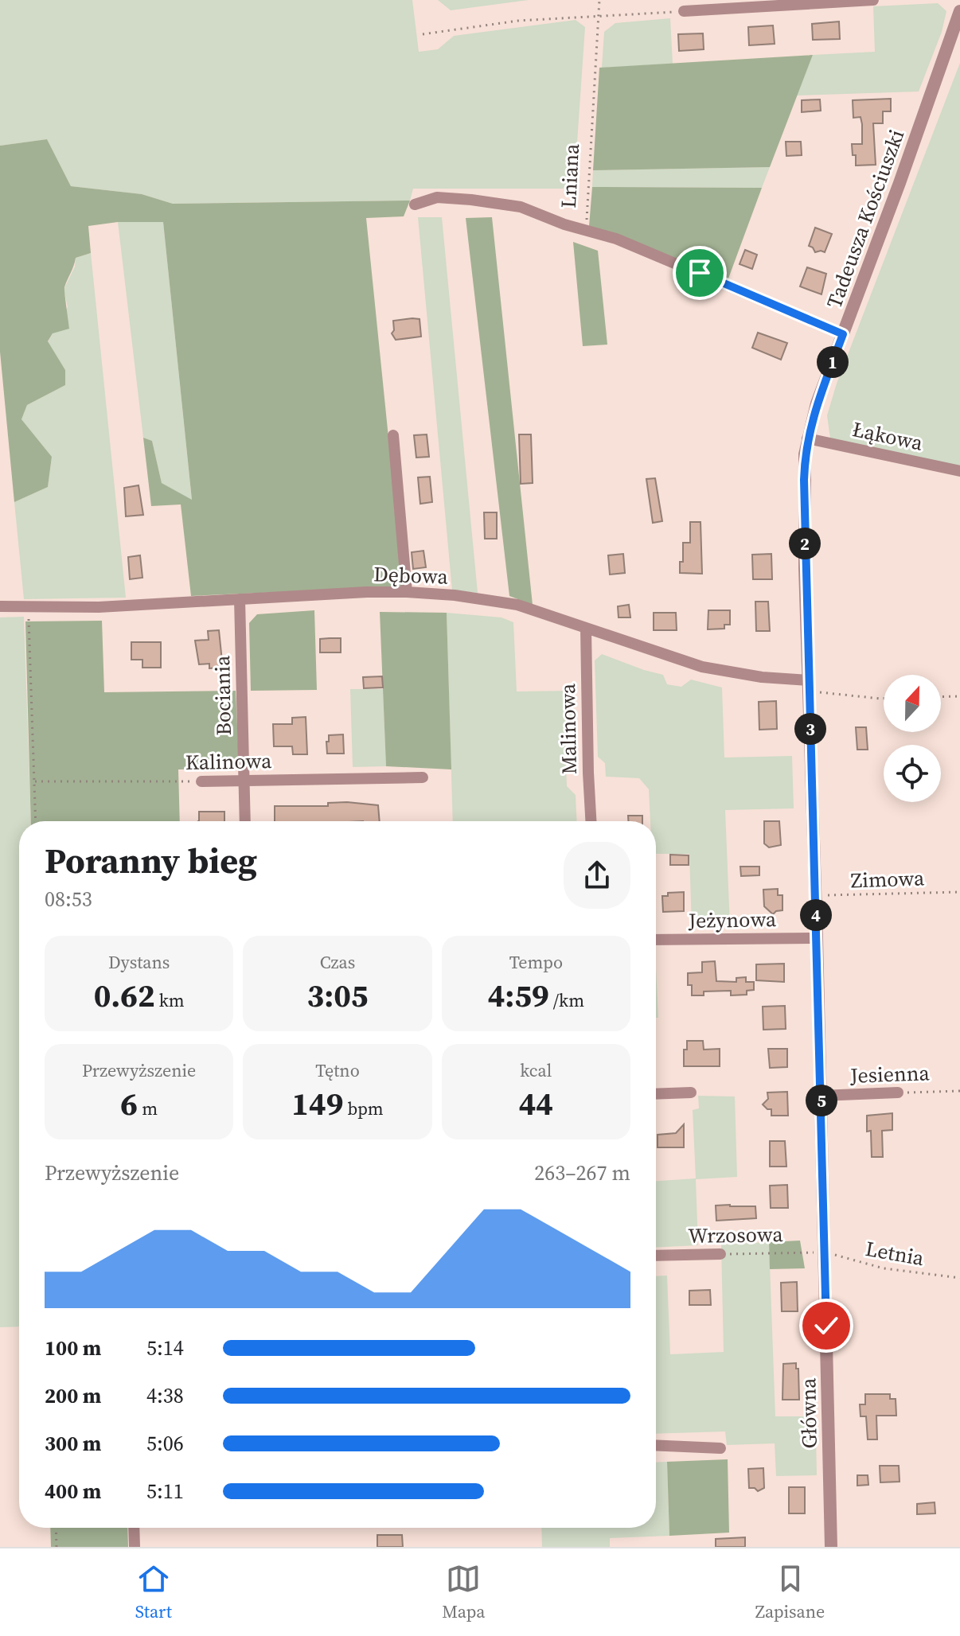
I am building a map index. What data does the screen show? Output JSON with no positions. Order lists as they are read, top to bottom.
{
  "streets": {
    "street": [
      "Lniana",
      "Tadeusza Kościuszki",
      "Łąkowa",
      "Dębowa",
      "Bociania",
      "Malinowa",
      "Kalinowa",
      "Jeżynowa",
      "Jesienna",
      "Wrzosowa",
      "Główna"
    ],
    "path": ["Zimowa", "Letnia"]
  },
  "crossings": [
    ["Lniana", "Tadeusza Kościuszki"],
    ["Tadeusza Kościuszki", "Łąkowa"],
    ["Tadeusza Kościuszki", "Główna"],
    ["Łąkowa", "Główna"],
    ["Dębowa", "Bociania"],
    ["Dębowa", "Malinowa"],
    ["Dębowa", "Główna"],
    ["Bociania", "Kalinowa"],
    ["Zimowa", "Główna"],
    ["Jeżynowa", "Główna"],
    ["Jesienna", "Główna"],
    ["Wrzosowa", "Letnia"],
    ["Wrzosowa", "Główna"],
    ["Letnia", "Główna"]
  ],
  "north": "top",
  "page": {
    "pins": [
      "1",
      "2",
      "3",
      "4",
      "5"
    ],
    "heading": ["Poranny bieg", "08:53"],
    "stats": [
      ["Dystans", "0.62 km"],
      ["Czas", "3:05"],
      ["Tempo", "4:59 /km"],
      ["Przewyższenie", "6 m"],
      ["Tętno", "149 bpm"],
      ["kcal", "44"]
    ],
    "chart": ["Przewyższenie", "263–267 m"],
    "list": [
      {
        "name": "100 m",
        "note": "5:14"
      },
      {
        "name": "200 m",
        "note": "4:38"
      },
      {
        "name": "300 m",
        "note": "5:06"
      },
      {
        "name": "400 m",
        "note": "5:11"
      }
    ],
    "tabs": ["Start", "Mapa", "Zapisane"]
  }
}
